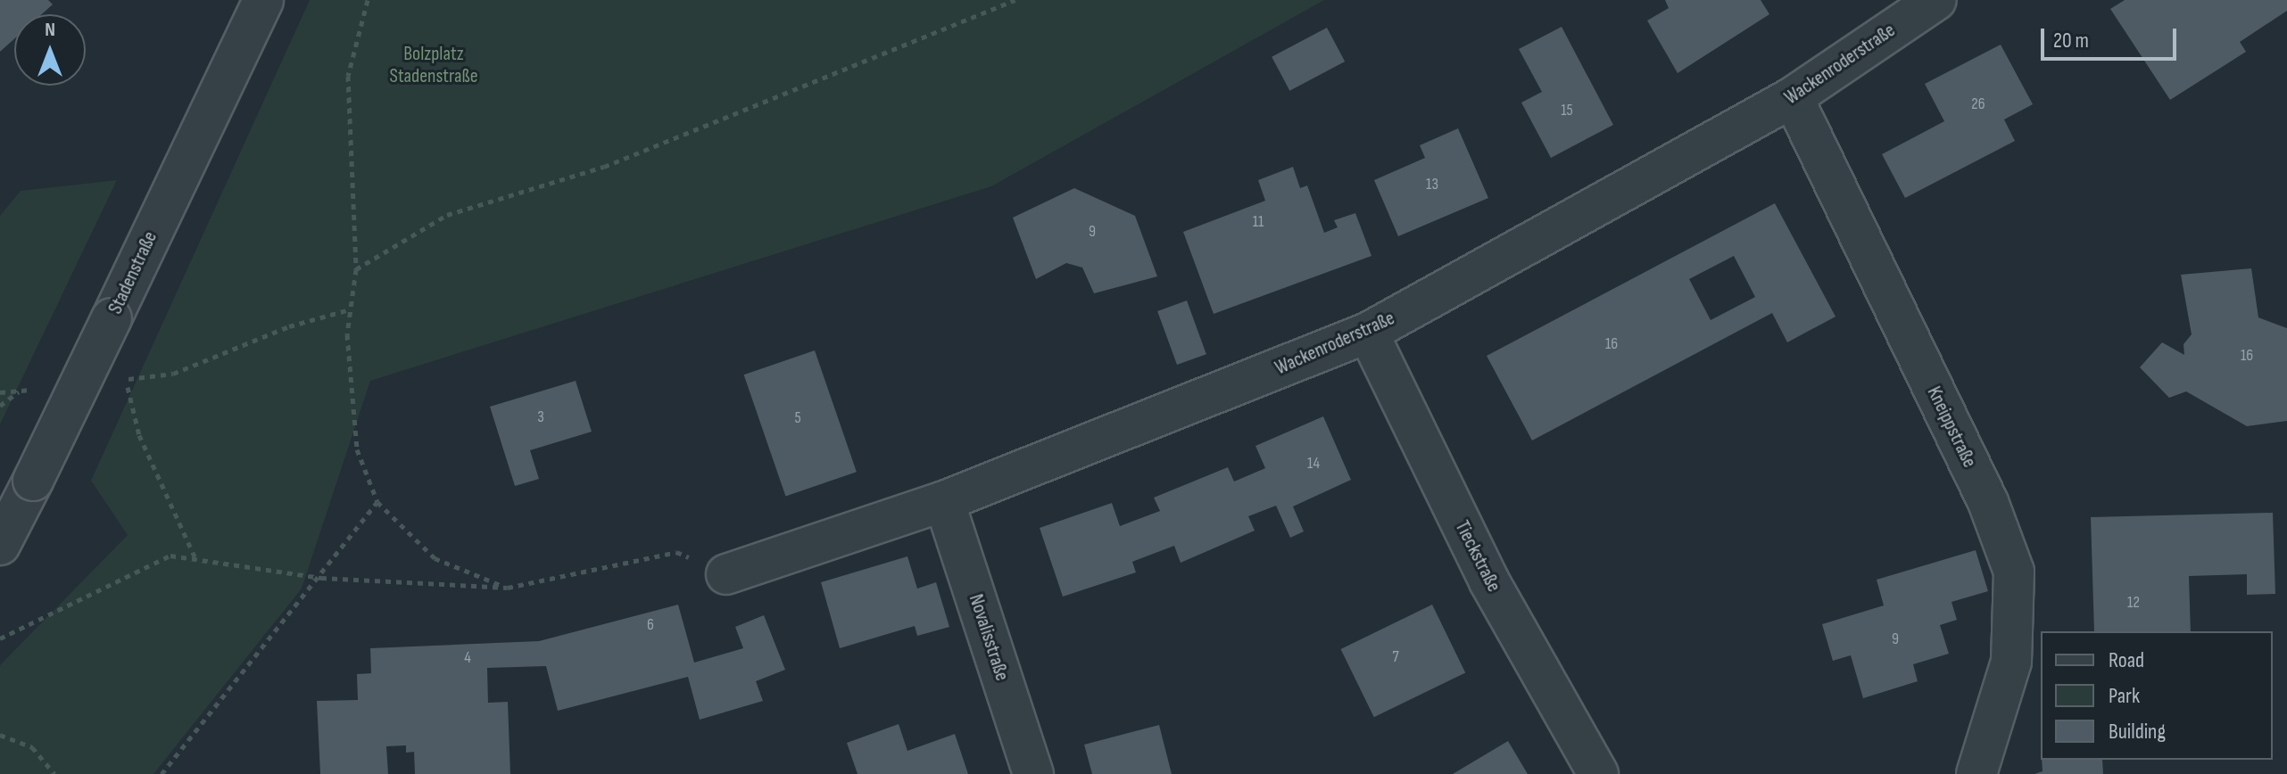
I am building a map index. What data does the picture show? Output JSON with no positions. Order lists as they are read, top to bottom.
{
  "streets": {
    "street": [
      "Wackenroderstraße",
      "Stadenstraße",
      "Kneippstraße",
      "Tieckstraße",
      "Novalisstraße"
    ]
  },
  "crossings": [
    ["Wackenroderstraße", "Kneippstraße"],
    ["Wackenroderstraße", "Tieckstraße"],
    ["Wackenroderstraße", "Novalisstraße"]
  ],
  "parks": ["Bolzplatz Stadenstraße"],
  "house_numbers": [
    "26",
    "15",
    "13",
    "11",
    "9",
    "16",
    "16",
    "3",
    "5",
    "14",
    "12",
    "6",
    "9",
    "7",
    "4"
  ],
  "legend": ["Road", "Park", "Building"],
  "scale_bar": "20 m",
  "north": "top"
}
